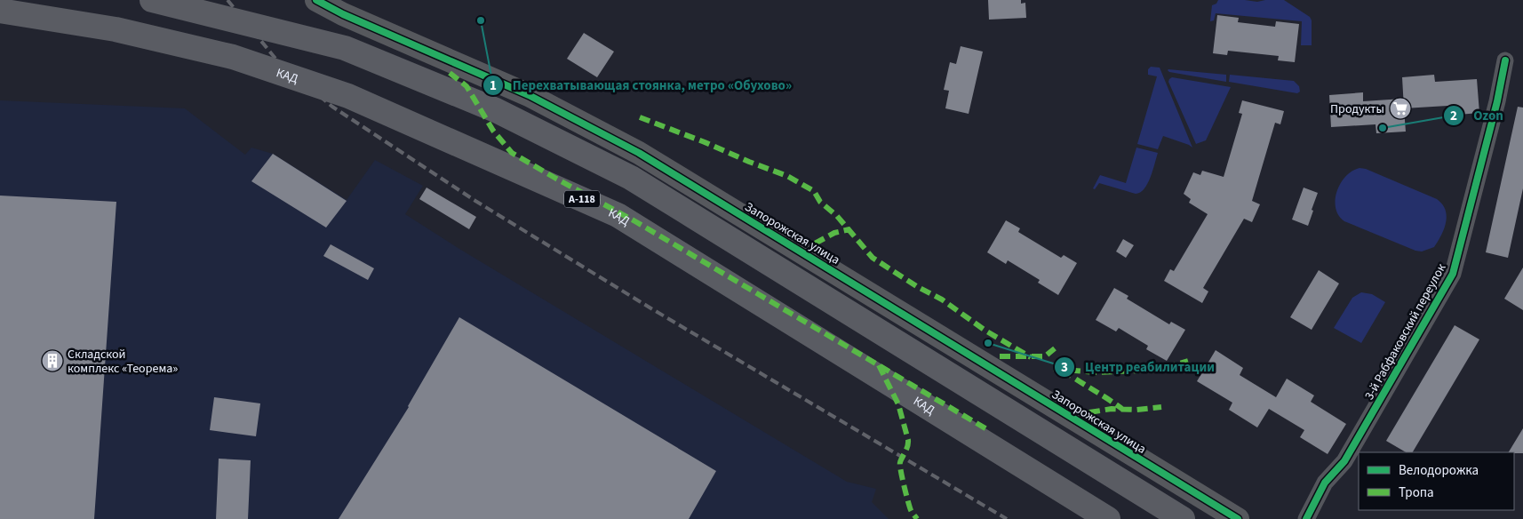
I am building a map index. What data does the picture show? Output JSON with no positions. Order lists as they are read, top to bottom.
{
  "streets": {
    "highway": ["КАД", "А-118"],
    "street": ["Запорожская улица", "3-й Рабфаковский переулок"]
  },
  "places": {
    "other": ["Перехватывающая стоянка, метро «Обухово»", "Ozon", "Центр реабилитации"],
    "supermarket": ["Продукты"],
    "building": ["Складской комплекс «Теорема»"]
  },
  "legend": ["Велодорожка", "Тропа"]
}
